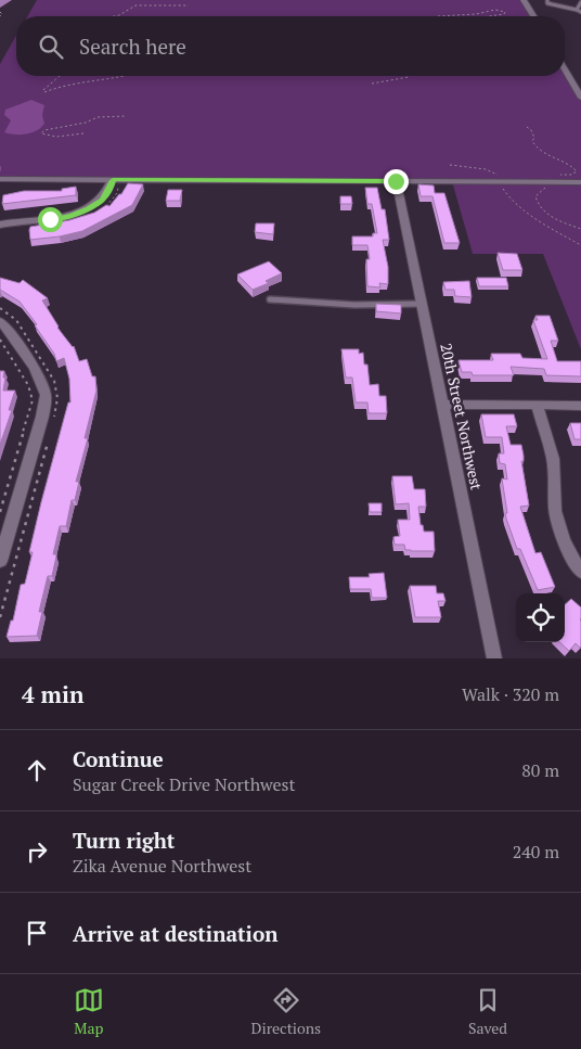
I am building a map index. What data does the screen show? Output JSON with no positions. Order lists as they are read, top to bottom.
{
  "streets": {
    "street": ["20th Street Northwest"]
  },
  "page": {
    "search": "Search here",
    "heading": ["4 min", "Walk · 320 m"],
    "list": [
      ["Continue", "Sugar Creek Drive Northwest", "80 m"],
      ["Turn right", "Zika Avenue Northwest", "240 m"],
      "Arrive at destination"
    ],
    "nav": ["Map", "Directions", "Saved"]
  }
}
